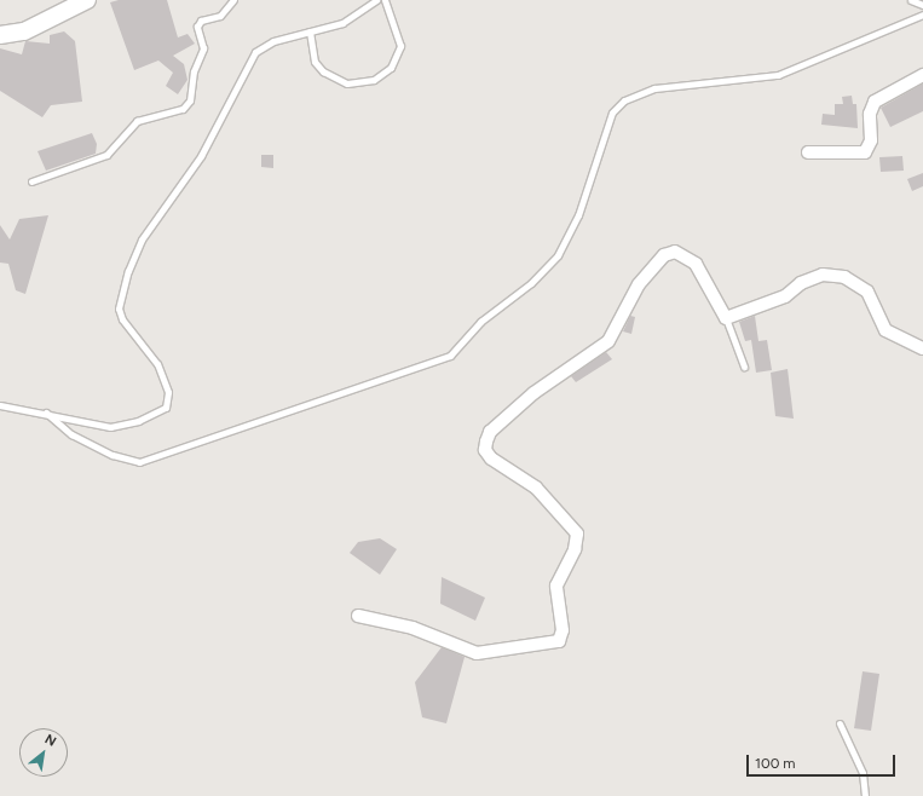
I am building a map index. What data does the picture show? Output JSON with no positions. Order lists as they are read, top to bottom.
{
  "scale_bar": "100 m",
  "north": "top right"
}
